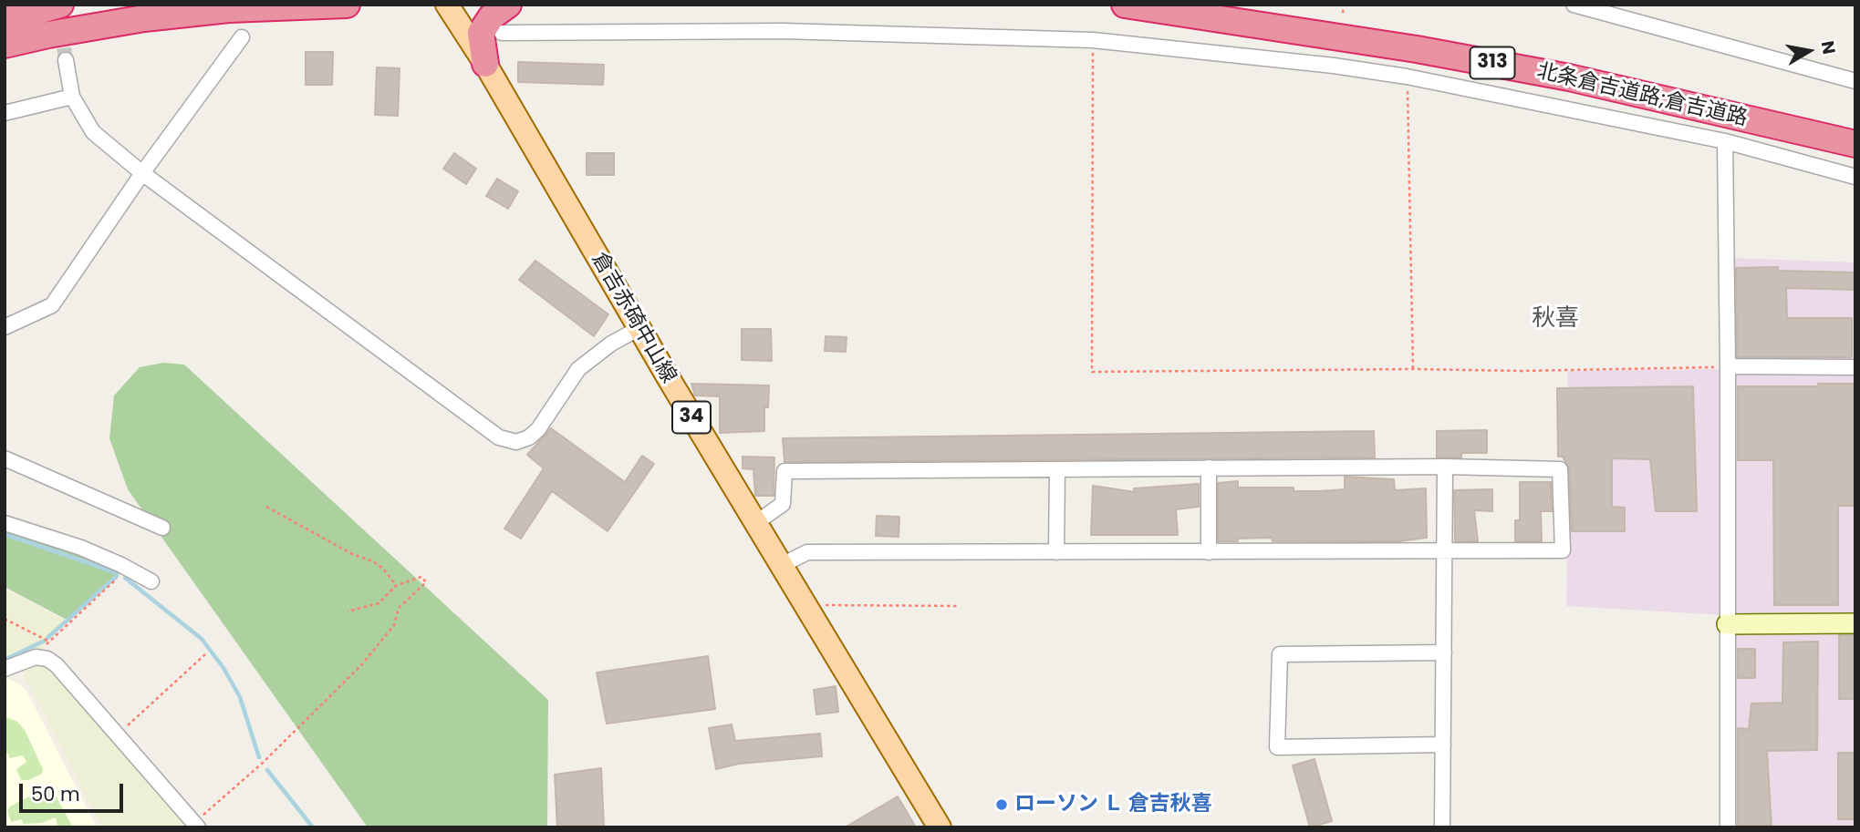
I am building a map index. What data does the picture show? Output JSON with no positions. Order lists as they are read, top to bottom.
{
  "streets": {
    "highway": ["313", "北条倉吉道路;倉吉道路"],
    "main road": ["倉吉赤碕中山線", "34"]
  },
  "districts": ["秋喜"],
  "places": ["ローソン Ｌ 倉吉秋喜"],
  "scale_bar": "50 m",
  "north": "right"
}
